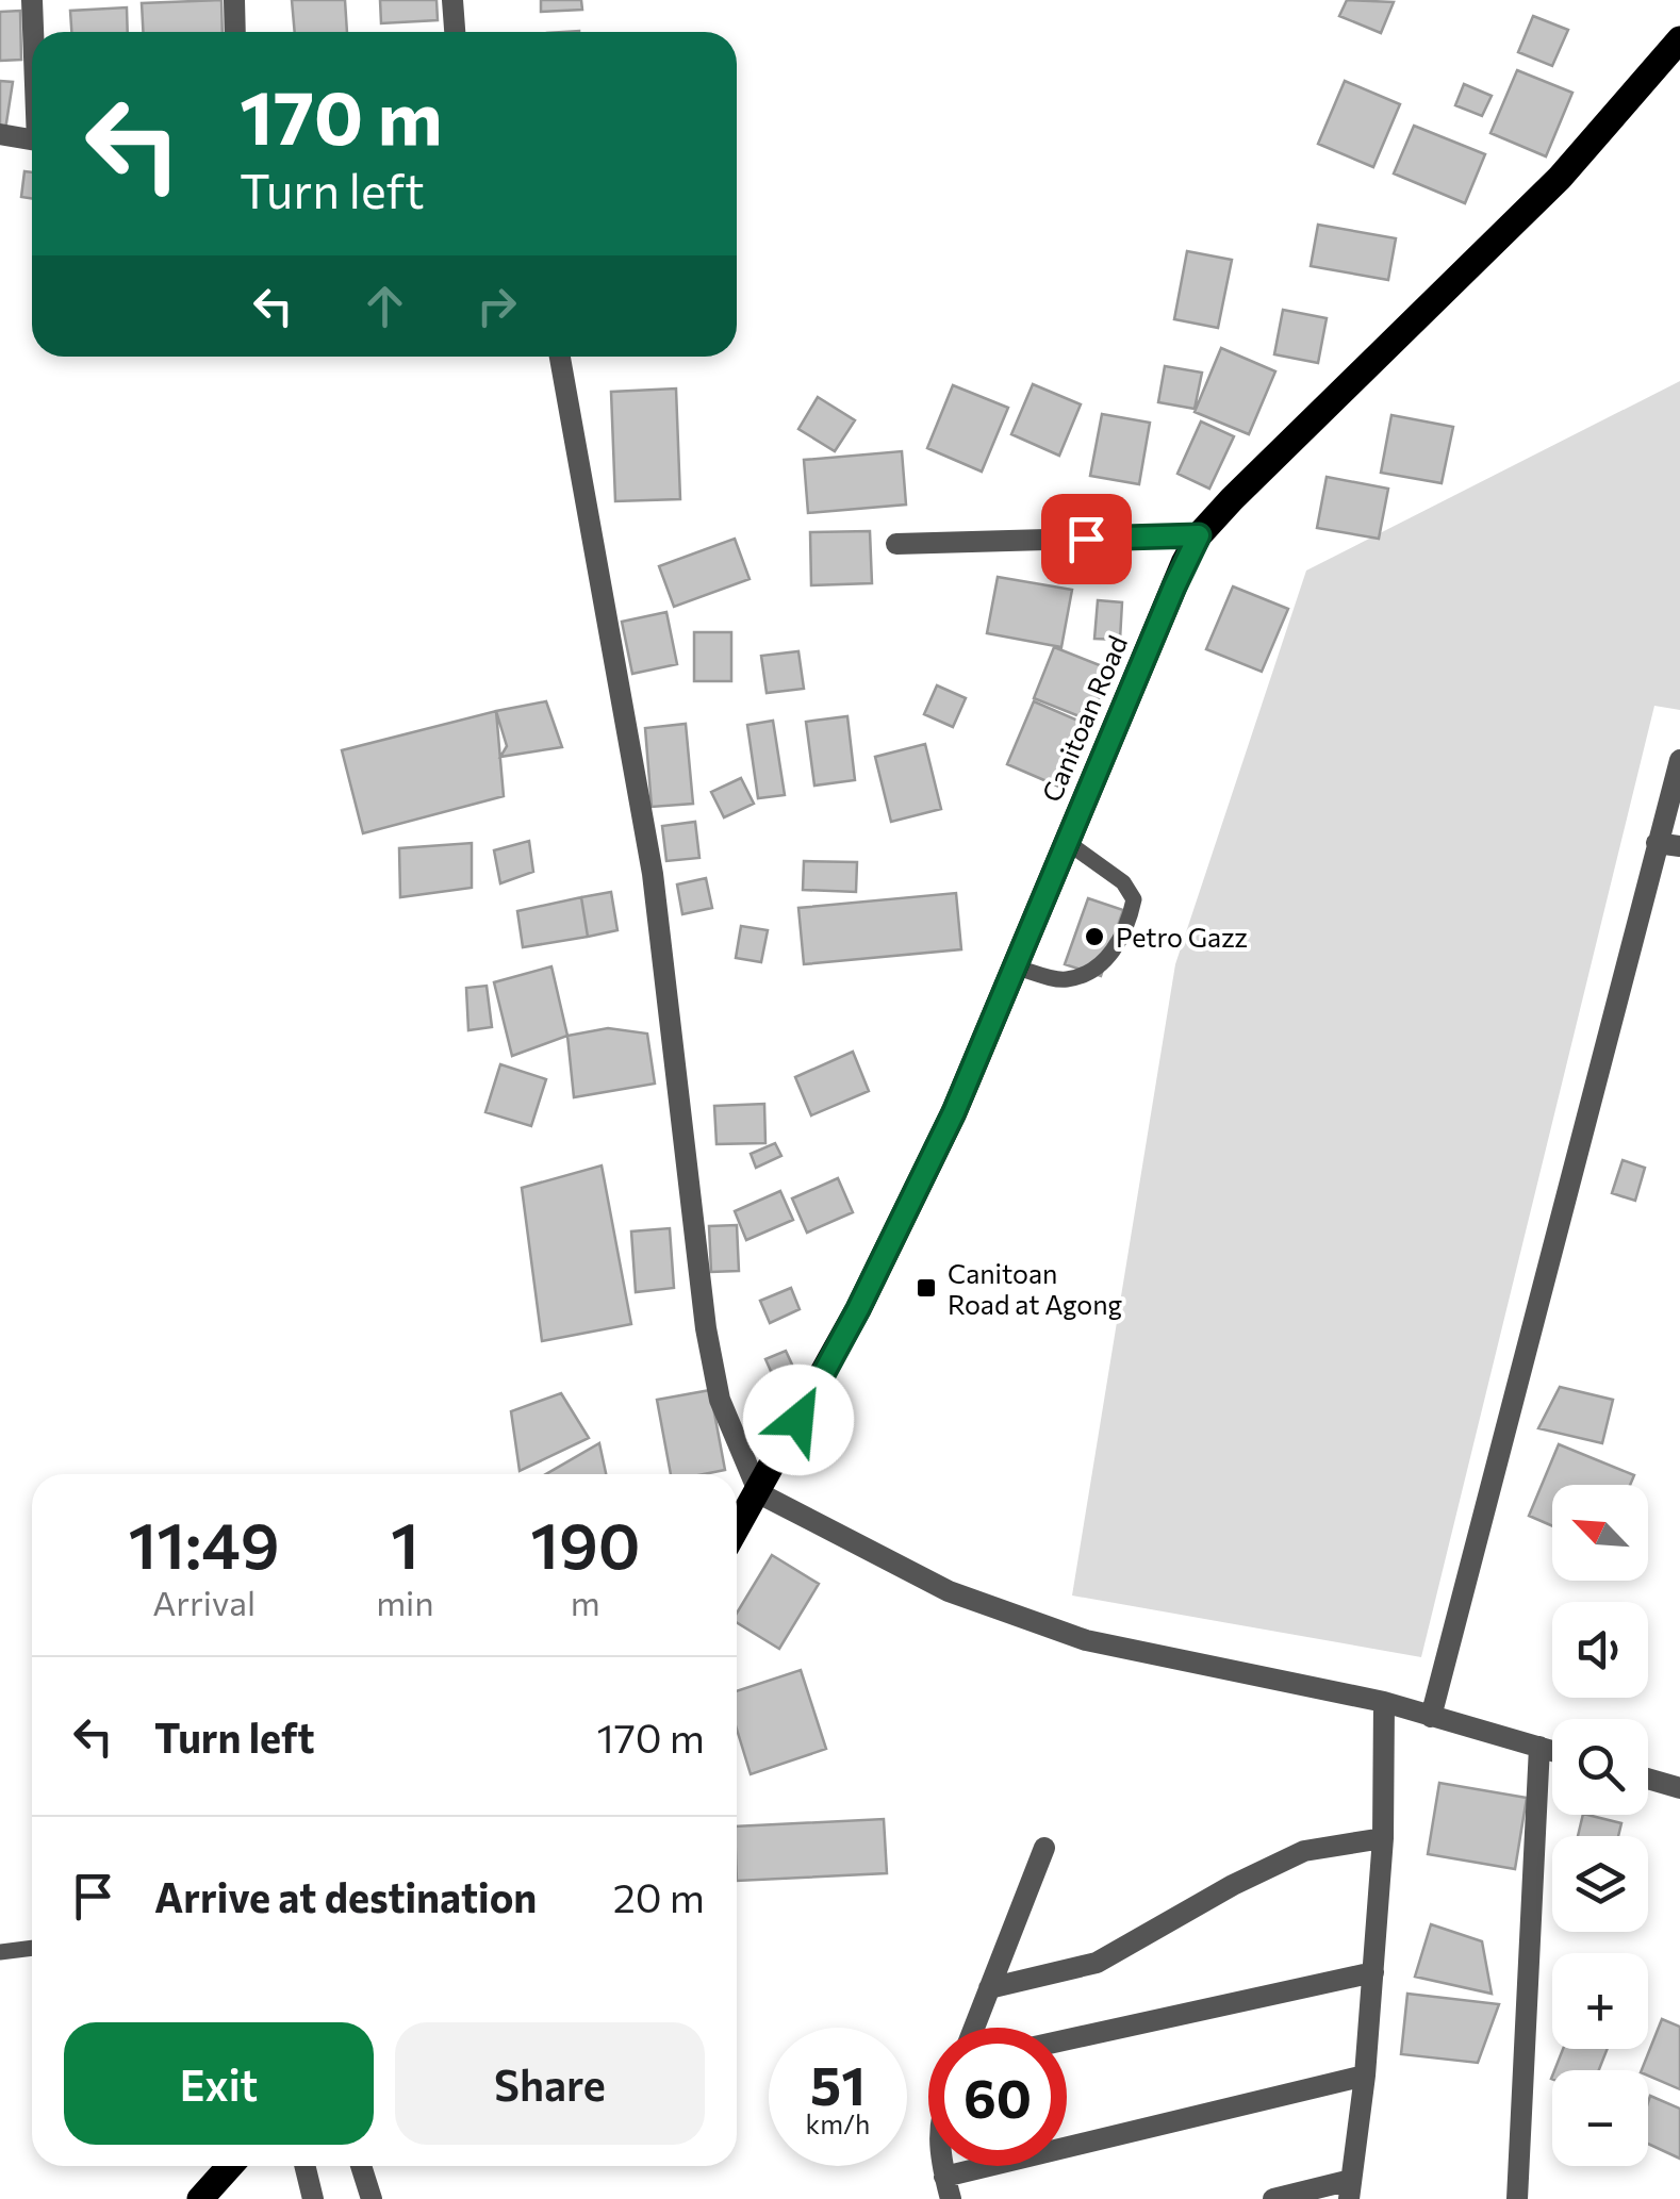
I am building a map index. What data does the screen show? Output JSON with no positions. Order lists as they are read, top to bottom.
{
  "streets": {
    "main road": ["Canitoan Road"]
  },
  "places": {
    "other": ["Petro Gazz"],
    "transit": ["Canitoan Road at Agong"]
  },
  "north": "top left",
  "page": {
    "turn": ["170 m", "Turn left"],
    "eta": [
      "11:49",
      "Arrival",
      "1",
      "min",
      "190",
      "m"
    ],
    "map_buttons": ["+", "−"],
    "list": [
      {
        "name": "Turn left",
        "value": "170 m"
      },
      {
        "name": "Arrive at destination",
        "value": "20 m"
      }
    ],
    "buttons": ["Exit", "Share"],
    "speed": "51 km/h",
    "limit": "60"
  }
}
